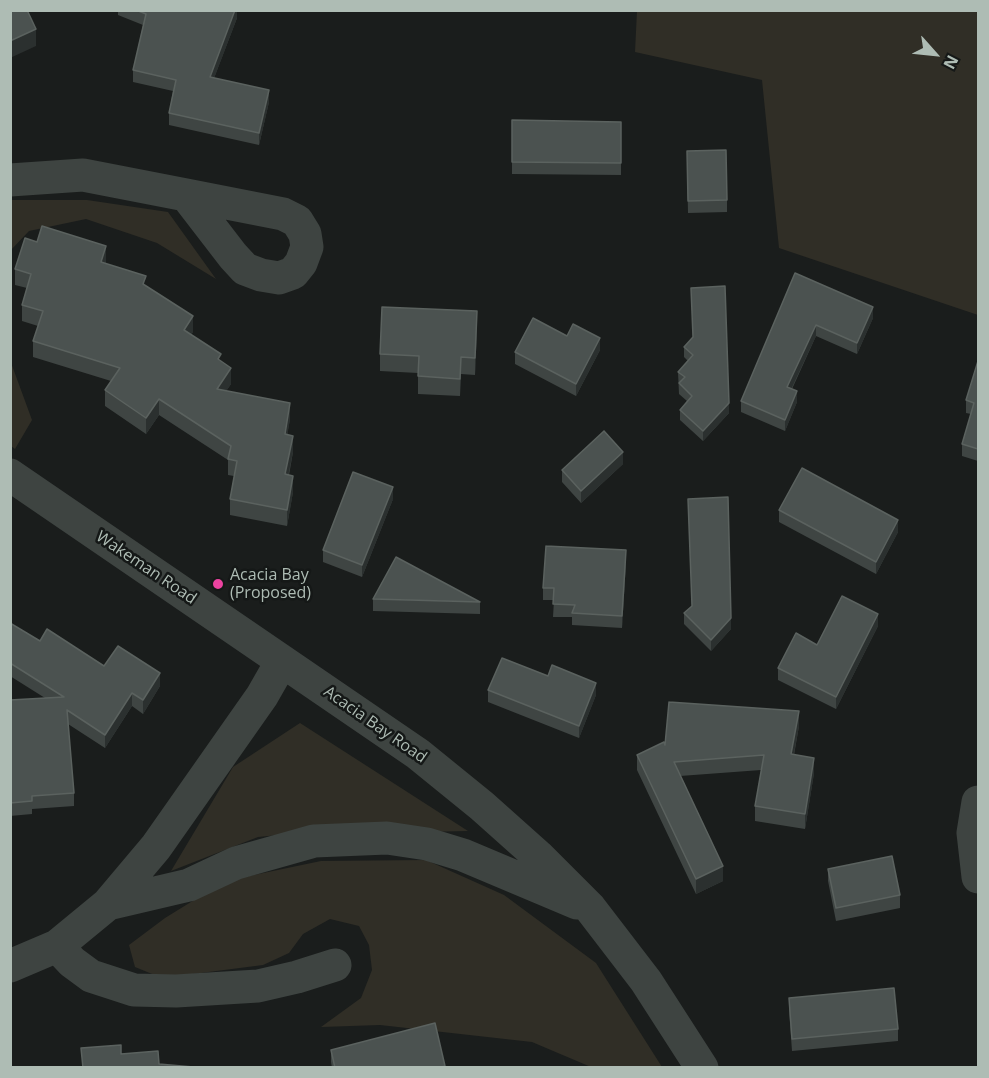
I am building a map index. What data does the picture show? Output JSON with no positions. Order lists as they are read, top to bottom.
{
  "streets": {
    "street": ["Wakeman Road", "Acacia Bay Road"]
  },
  "crossings": [
    ["Wakeman Road", "Acacia Bay Road"]
  ],
  "places": ["Acacia Bay (Proposed)"],
  "north": "bottom right"
}
